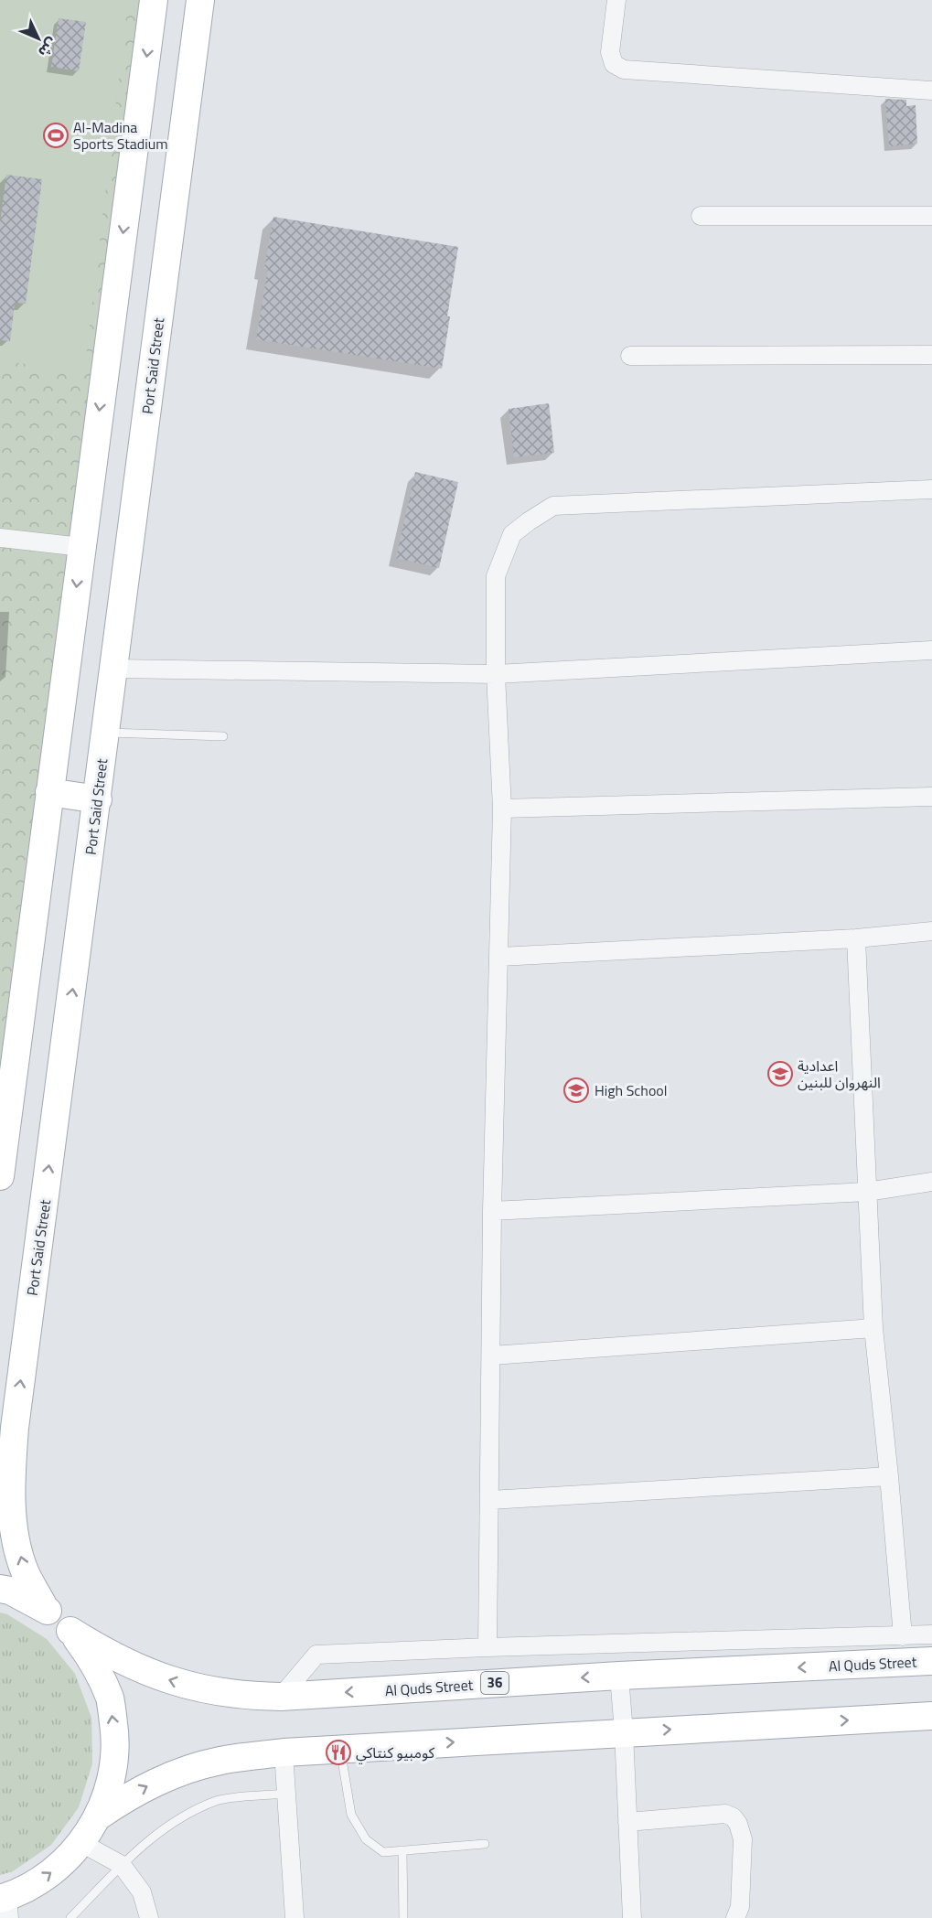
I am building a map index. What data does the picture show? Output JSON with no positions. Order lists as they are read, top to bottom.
{
  "streets": {
    "main road": ["Port Said Street", "Al Quds Street", "36"]
  },
  "places": {
    "sports": ["Al-Madina Sports Stadium"],
    "school or university": ["اعدادية النهروان للبنين", "High School"],
    "restaurant": ["كومبيو كنتاكي"]
  },
  "north": "bottom right"
}
